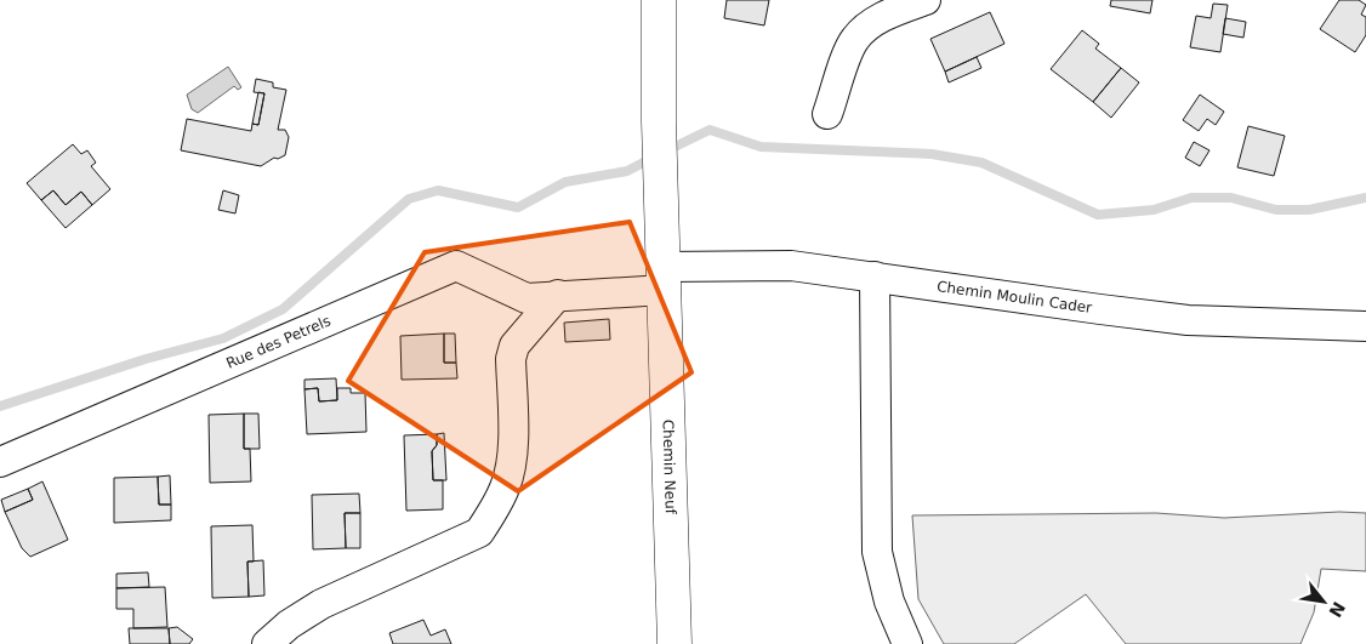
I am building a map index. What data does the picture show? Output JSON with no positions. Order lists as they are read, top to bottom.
{
  "streets": {
    "street": ["Chemin Moulin Cader", "Rue des Petrels", "Chemin Neuf"]
  },
  "crossings": [
    ["Chemin Moulin Cader", "Rue des Petrels"],
    ["Chemin Moulin Cader", "Chemin Neuf"],
    ["Rue des Petrels", "Chemin Neuf"]
  ],
  "north": "bottom right"
}
